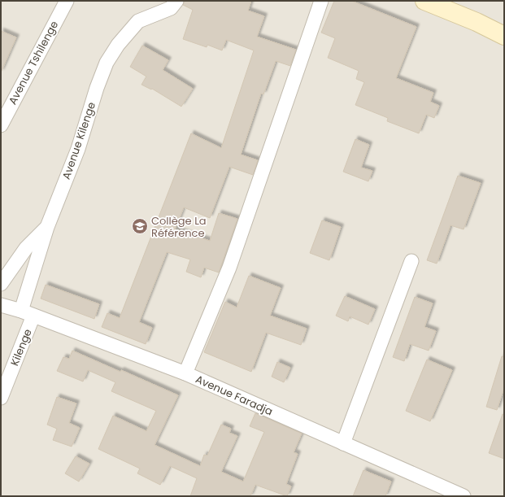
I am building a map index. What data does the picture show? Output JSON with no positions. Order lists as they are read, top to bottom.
{
  "streets": {
    "street": [
      "Avenue Tshilenge",
      "Avenue Kilenge",
      "Kilenge",
      "Avenue Faradja"
    ]
  },
  "crossings": [
    ["Avenue Kilenge", "Kilenge"],
    ["Avenue Kilenge", "Avenue Faradja"],
    ["Kilenge", "Avenue Faradja"]
  ],
  "places": {
    "school or university": ["Collège La Référence"]
  }
}
